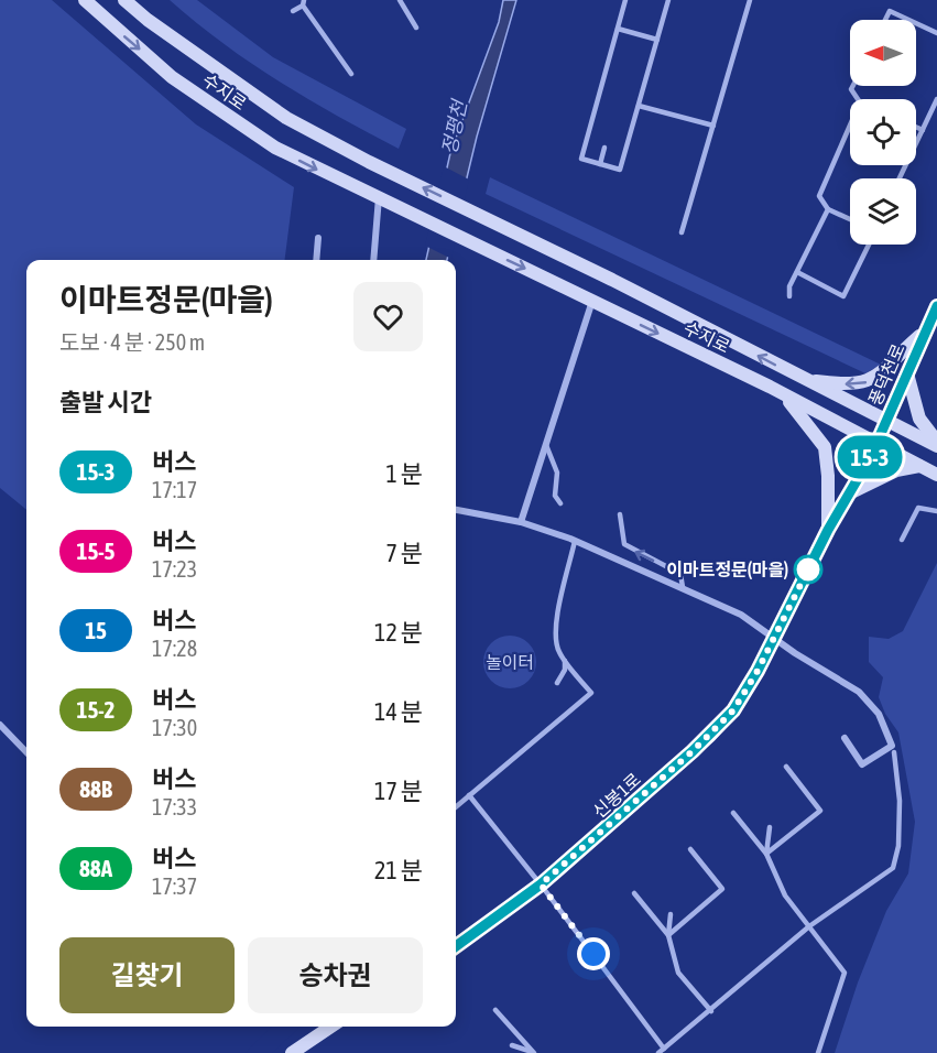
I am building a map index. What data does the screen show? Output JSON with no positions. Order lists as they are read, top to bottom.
{
  "streets": {
    "main road": ["수지로", "풍덕천로", "신봉1로"]
  },
  "crossings": [
    ["수지로", "풍덕천로"],
    ["수지로", "신봉1로"],
    ["풍덕천로", "신봉1로"]
  ],
  "water": ["정평천"],
  "parks": ["놀이터"],
  "places": ["이마트정문(마을)"],
  "lines": ["bus line 15-3"],
  "north": "left",
  "page": {
    "on_map": "15-3",
    "heading": [
      ["이마트정문(마을)", "도보 · 4 분 · 250 m"],
      "출발 시간"
    ],
    "list": [
      {
        "mark": "15-3",
        "name": "버스",
        "note": "17:17",
        "value": "1 분"
      },
      {
        "mark": "15-5",
        "name": "버스",
        "note": "17:23",
        "value": "7 분"
      },
      {
        "mark": "15",
        "name": "버스",
        "note": "17:28",
        "value": "12 분"
      },
      {
        "mark": "15-2",
        "name": "버스",
        "note": "17:30",
        "value": "14 분"
      },
      {
        "mark": "88B",
        "name": "버스",
        "note": "17:33",
        "value": "17 분"
      },
      {
        "mark": "88A",
        "name": "버스",
        "note": "17:37",
        "value": "21 분"
      }
    ],
    "buttons": ["길찾기", "승차권"]
  }
}
